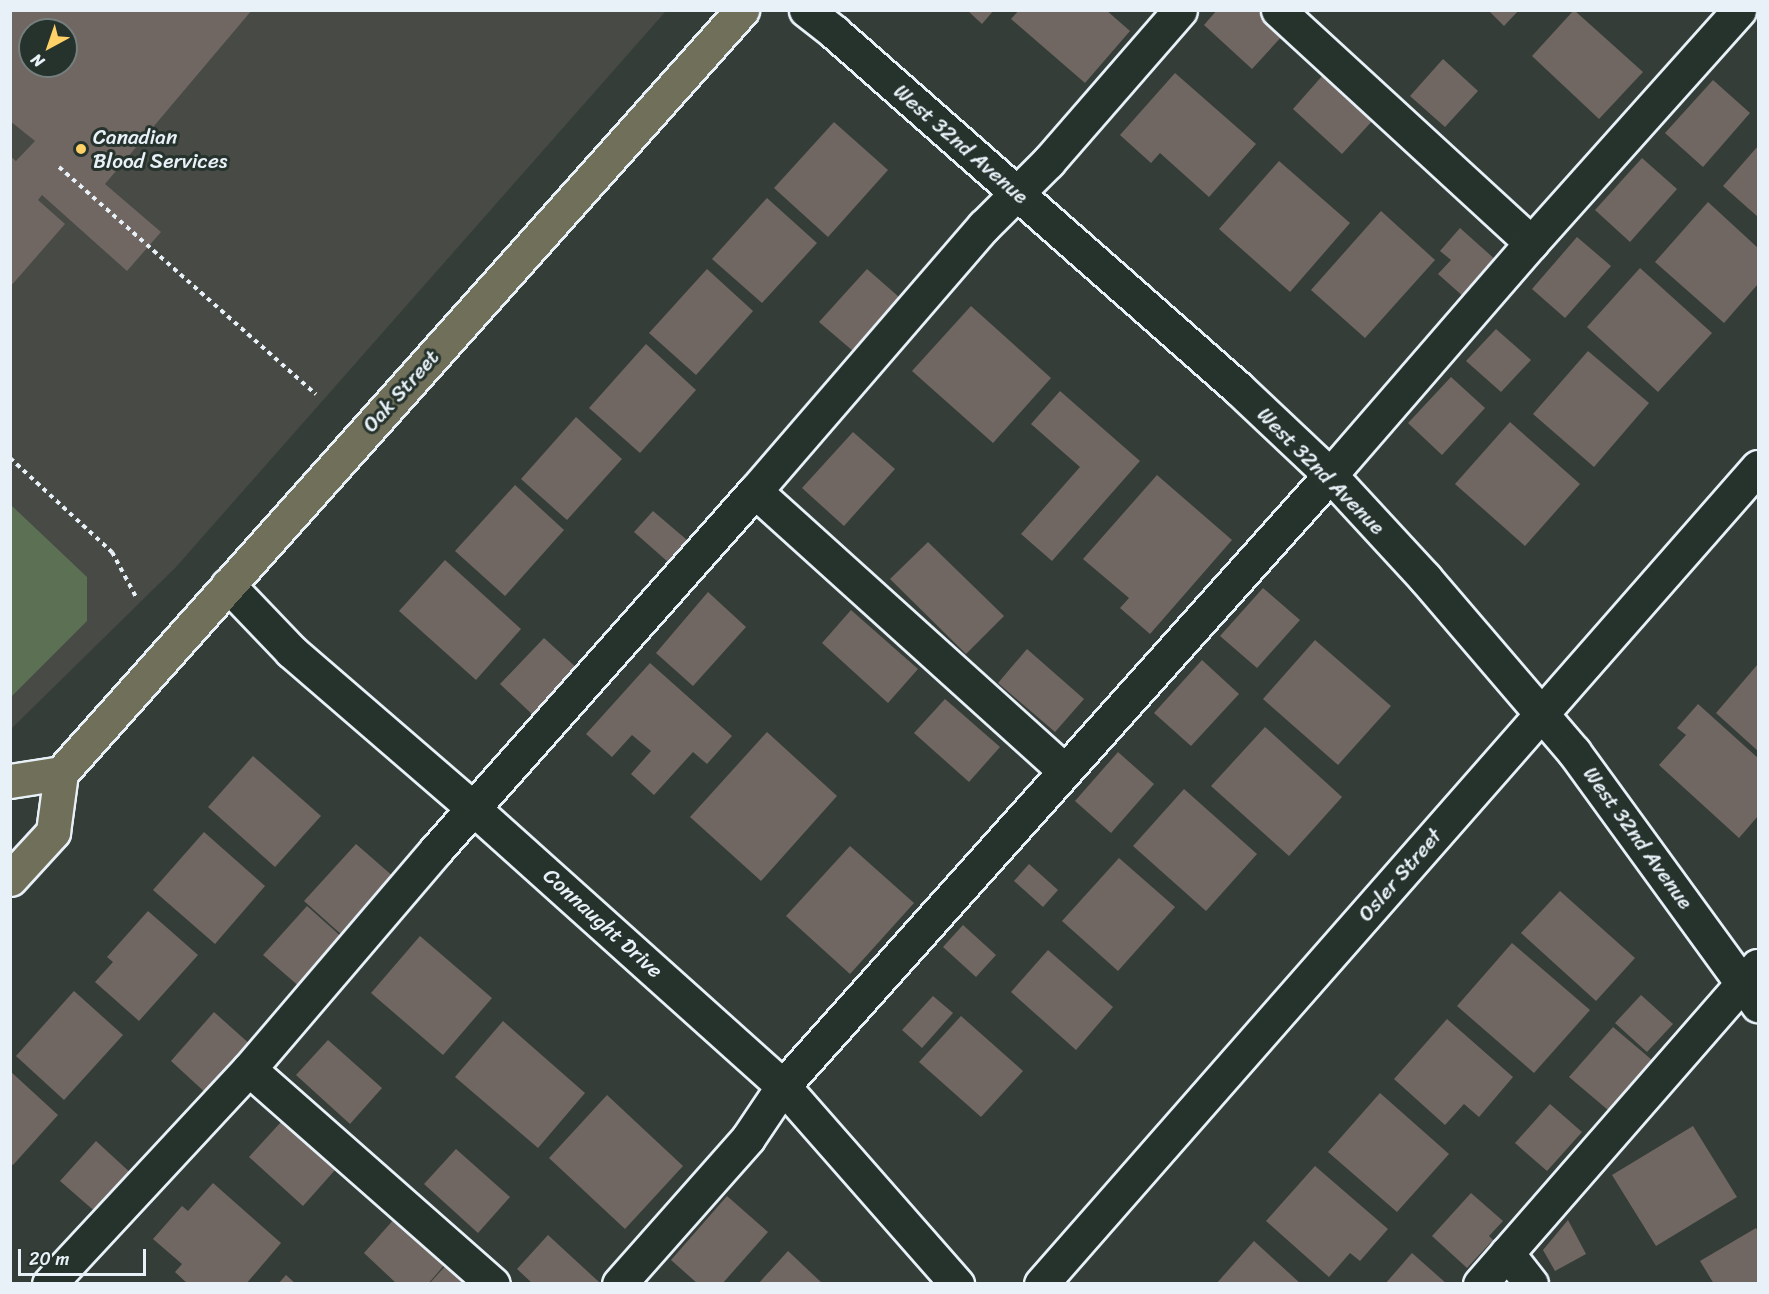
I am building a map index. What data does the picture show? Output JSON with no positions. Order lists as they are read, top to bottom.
{
  "streets": {
    "main road": ["Oak Street"],
    "street": ["West 32nd Avenue", "Osler Street", "Connaught Drive"]
  },
  "crossings": [
    ["West 32nd Avenue", "Osler Street"],
    ["Oak Street", "Connaught Drive"]
  ],
  "places": ["Canadian Blood Services"],
  "scale_bar": "20 m",
  "north": "bottom left"
}
